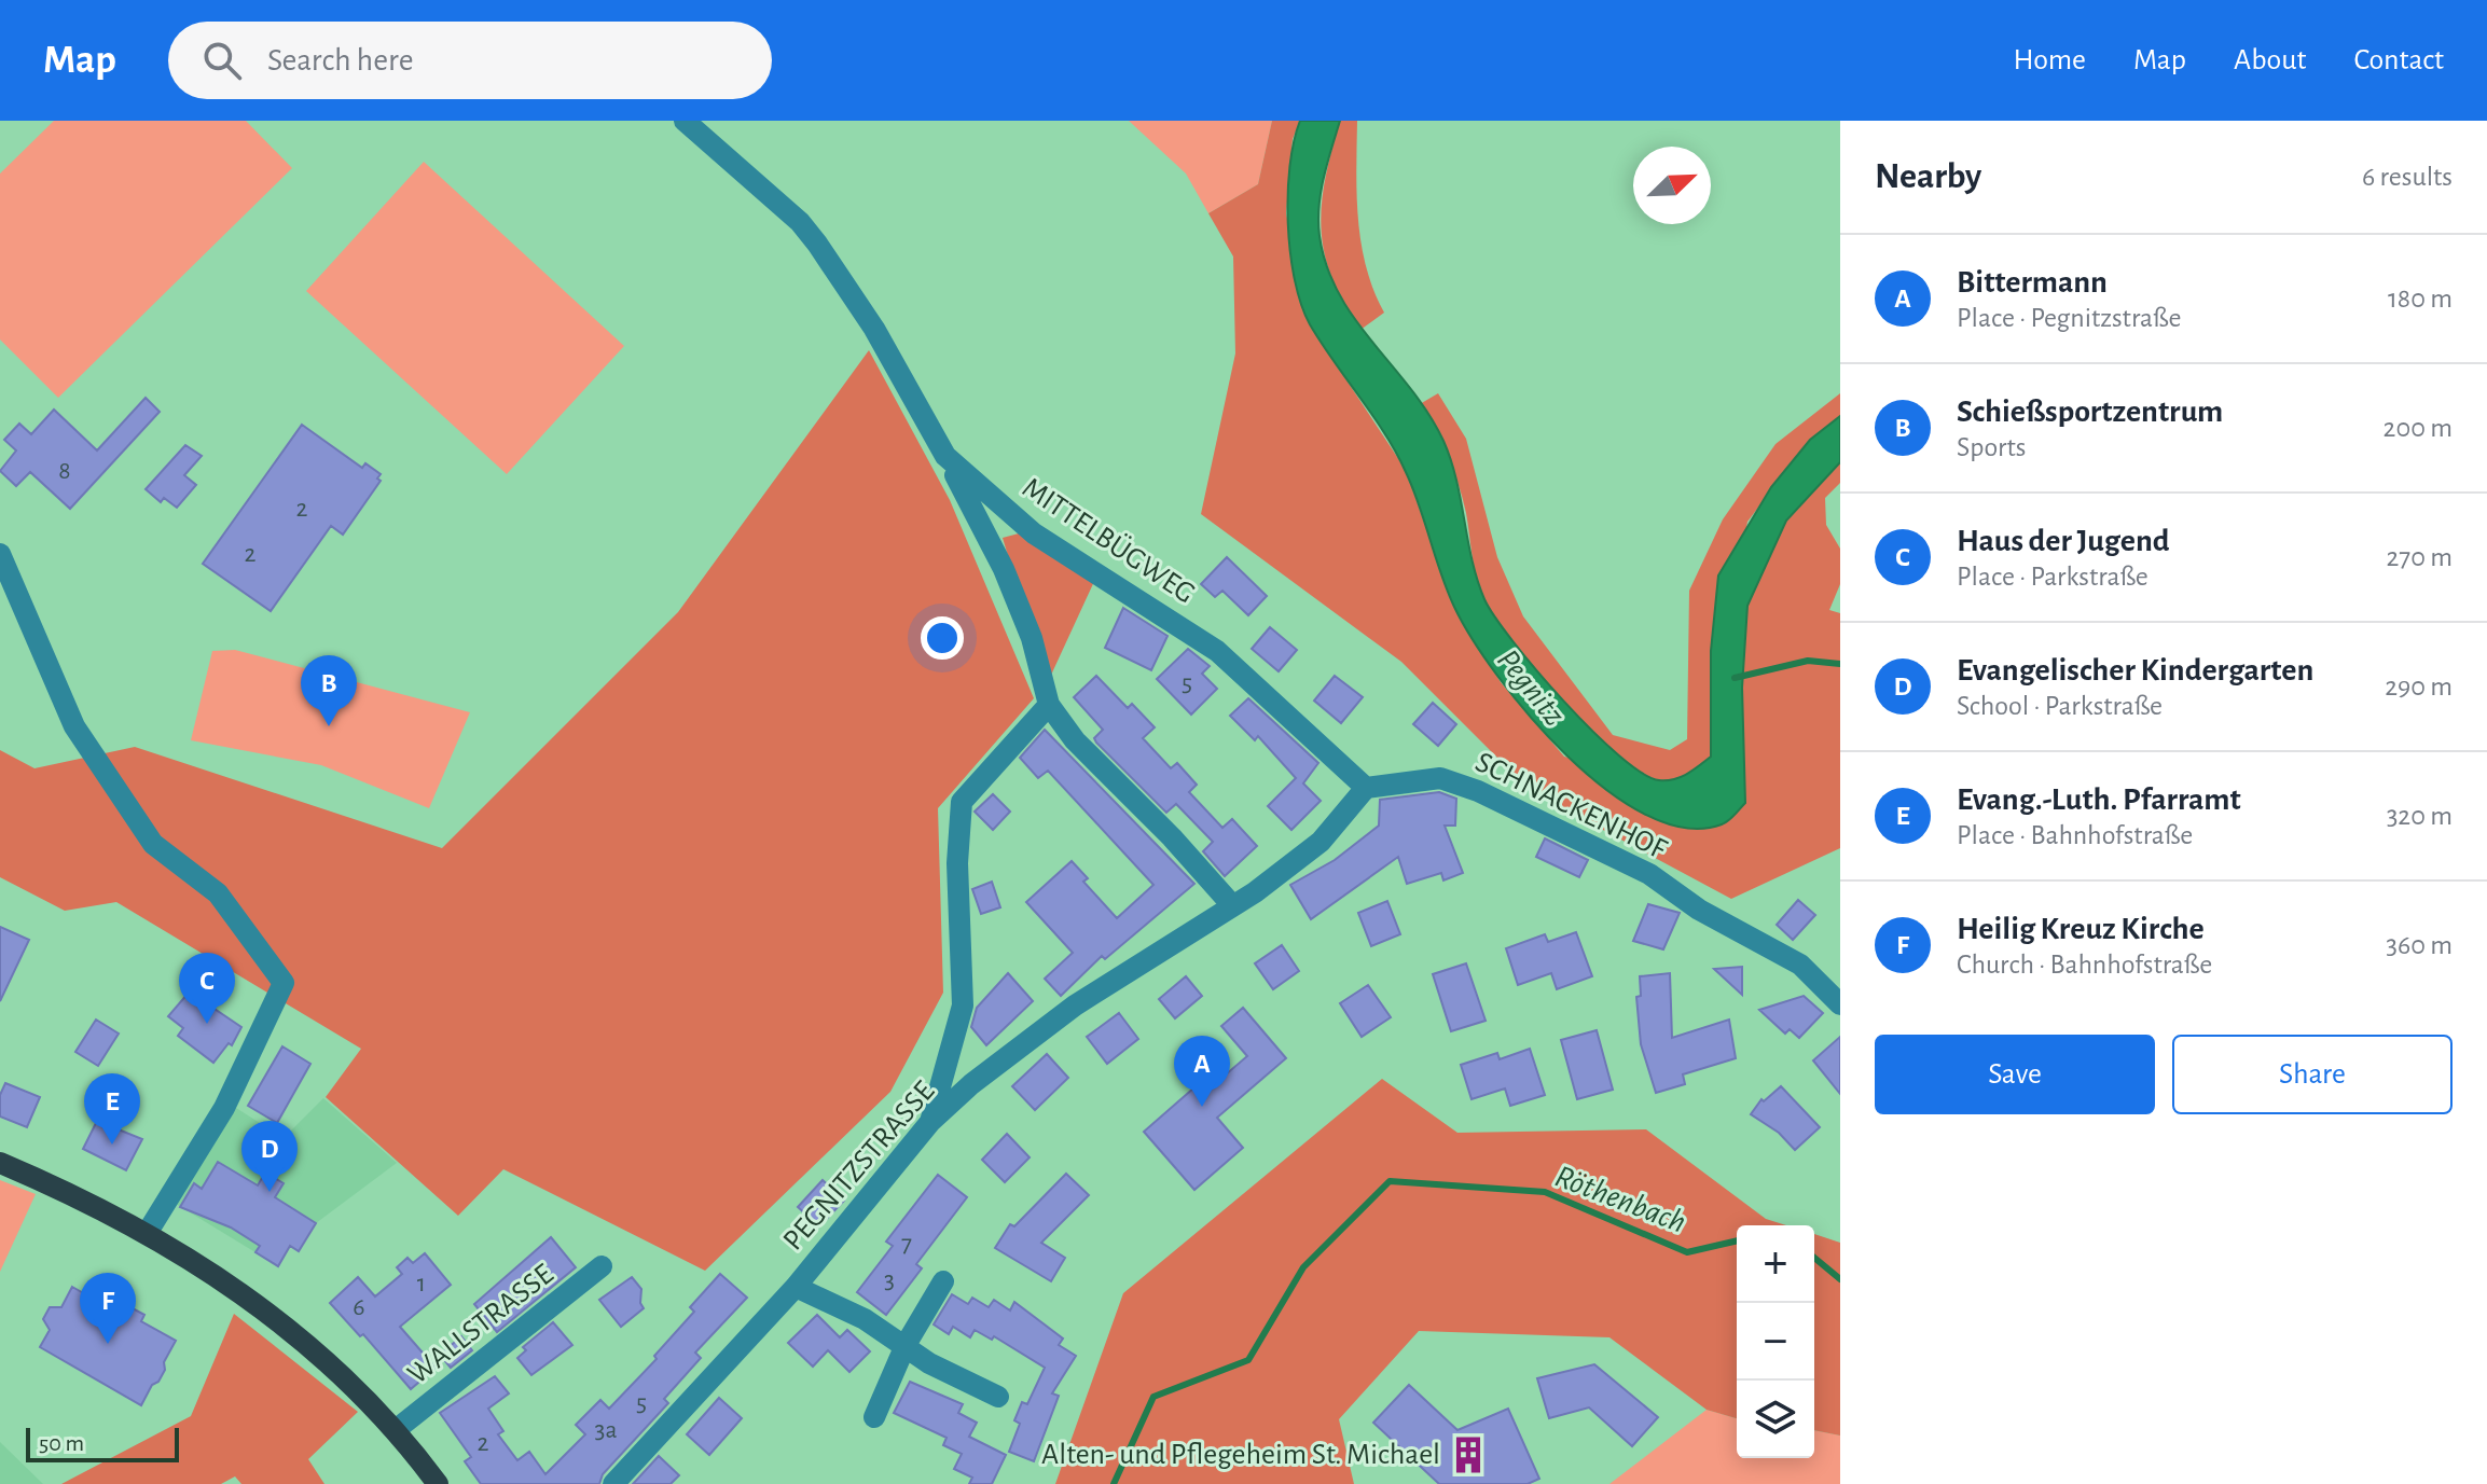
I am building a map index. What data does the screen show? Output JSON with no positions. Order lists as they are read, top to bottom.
{
  "streets": {
    "street": [
      "MITTELBÜGWEG",
      "SCHNACKENHOF",
      "PEGNITZSTRASSE",
      "WALLSTRASSE"
    ]
  },
  "crossings": [
    ["MITTELBÜGWEG", "SCHNACKENHOF"]
  ],
  "water": ["Pegnitz", "Röthenbach"],
  "places": {
    "building": ["Alten- und Pflegeheim St. Michael"]
  },
  "house_numbers": [
    "8",
    "2",
    "2",
    "5",
    "7",
    "3",
    "1",
    "6",
    "5",
    "3a",
    "2"
  ],
  "scale_bar": "50 m",
  "north": "top right",
  "page": {
    "header": "Map",
    "search": "Search here",
    "nav": [
      "Home",
      "Map",
      "About",
      "Contact"
    ],
    "heading": ["Nearby", "6 results"],
    "list": [
      {
        "mark": "A",
        "name": "Bittermann",
        "note": "Place · Pegnitzstraße",
        "value": "180 m"
      },
      {
        "mark": "B",
        "name": "Schießsportzentrum",
        "note": "Sports",
        "value": "200 m"
      },
      {
        "mark": "C",
        "name": "Haus der Jugend",
        "note": "Place · Parkstraße",
        "value": "270 m"
      },
      {
        "mark": "D",
        "name": "Evangelischer Kindergarten",
        "note": "School · Parkstraße",
        "value": "290 m"
      },
      {
        "mark": "E",
        "name": "Evang.-Luth. Pfarramt",
        "note": "Place · Bahnhofstraße",
        "value": "320 m"
      },
      {
        "mark": "F",
        "name": "Heilig Kreuz Kirche",
        "note": "Church · Bahnhofstraße",
        "value": "360 m"
      }
    ],
    "pins": [
      "B",
      "C",
      "A",
      "E",
      "D",
      "F"
    ],
    "buttons": ["Save", "Share"],
    "map_buttons": ["+", "−"],
    "scale": "50 m"
  }
}
